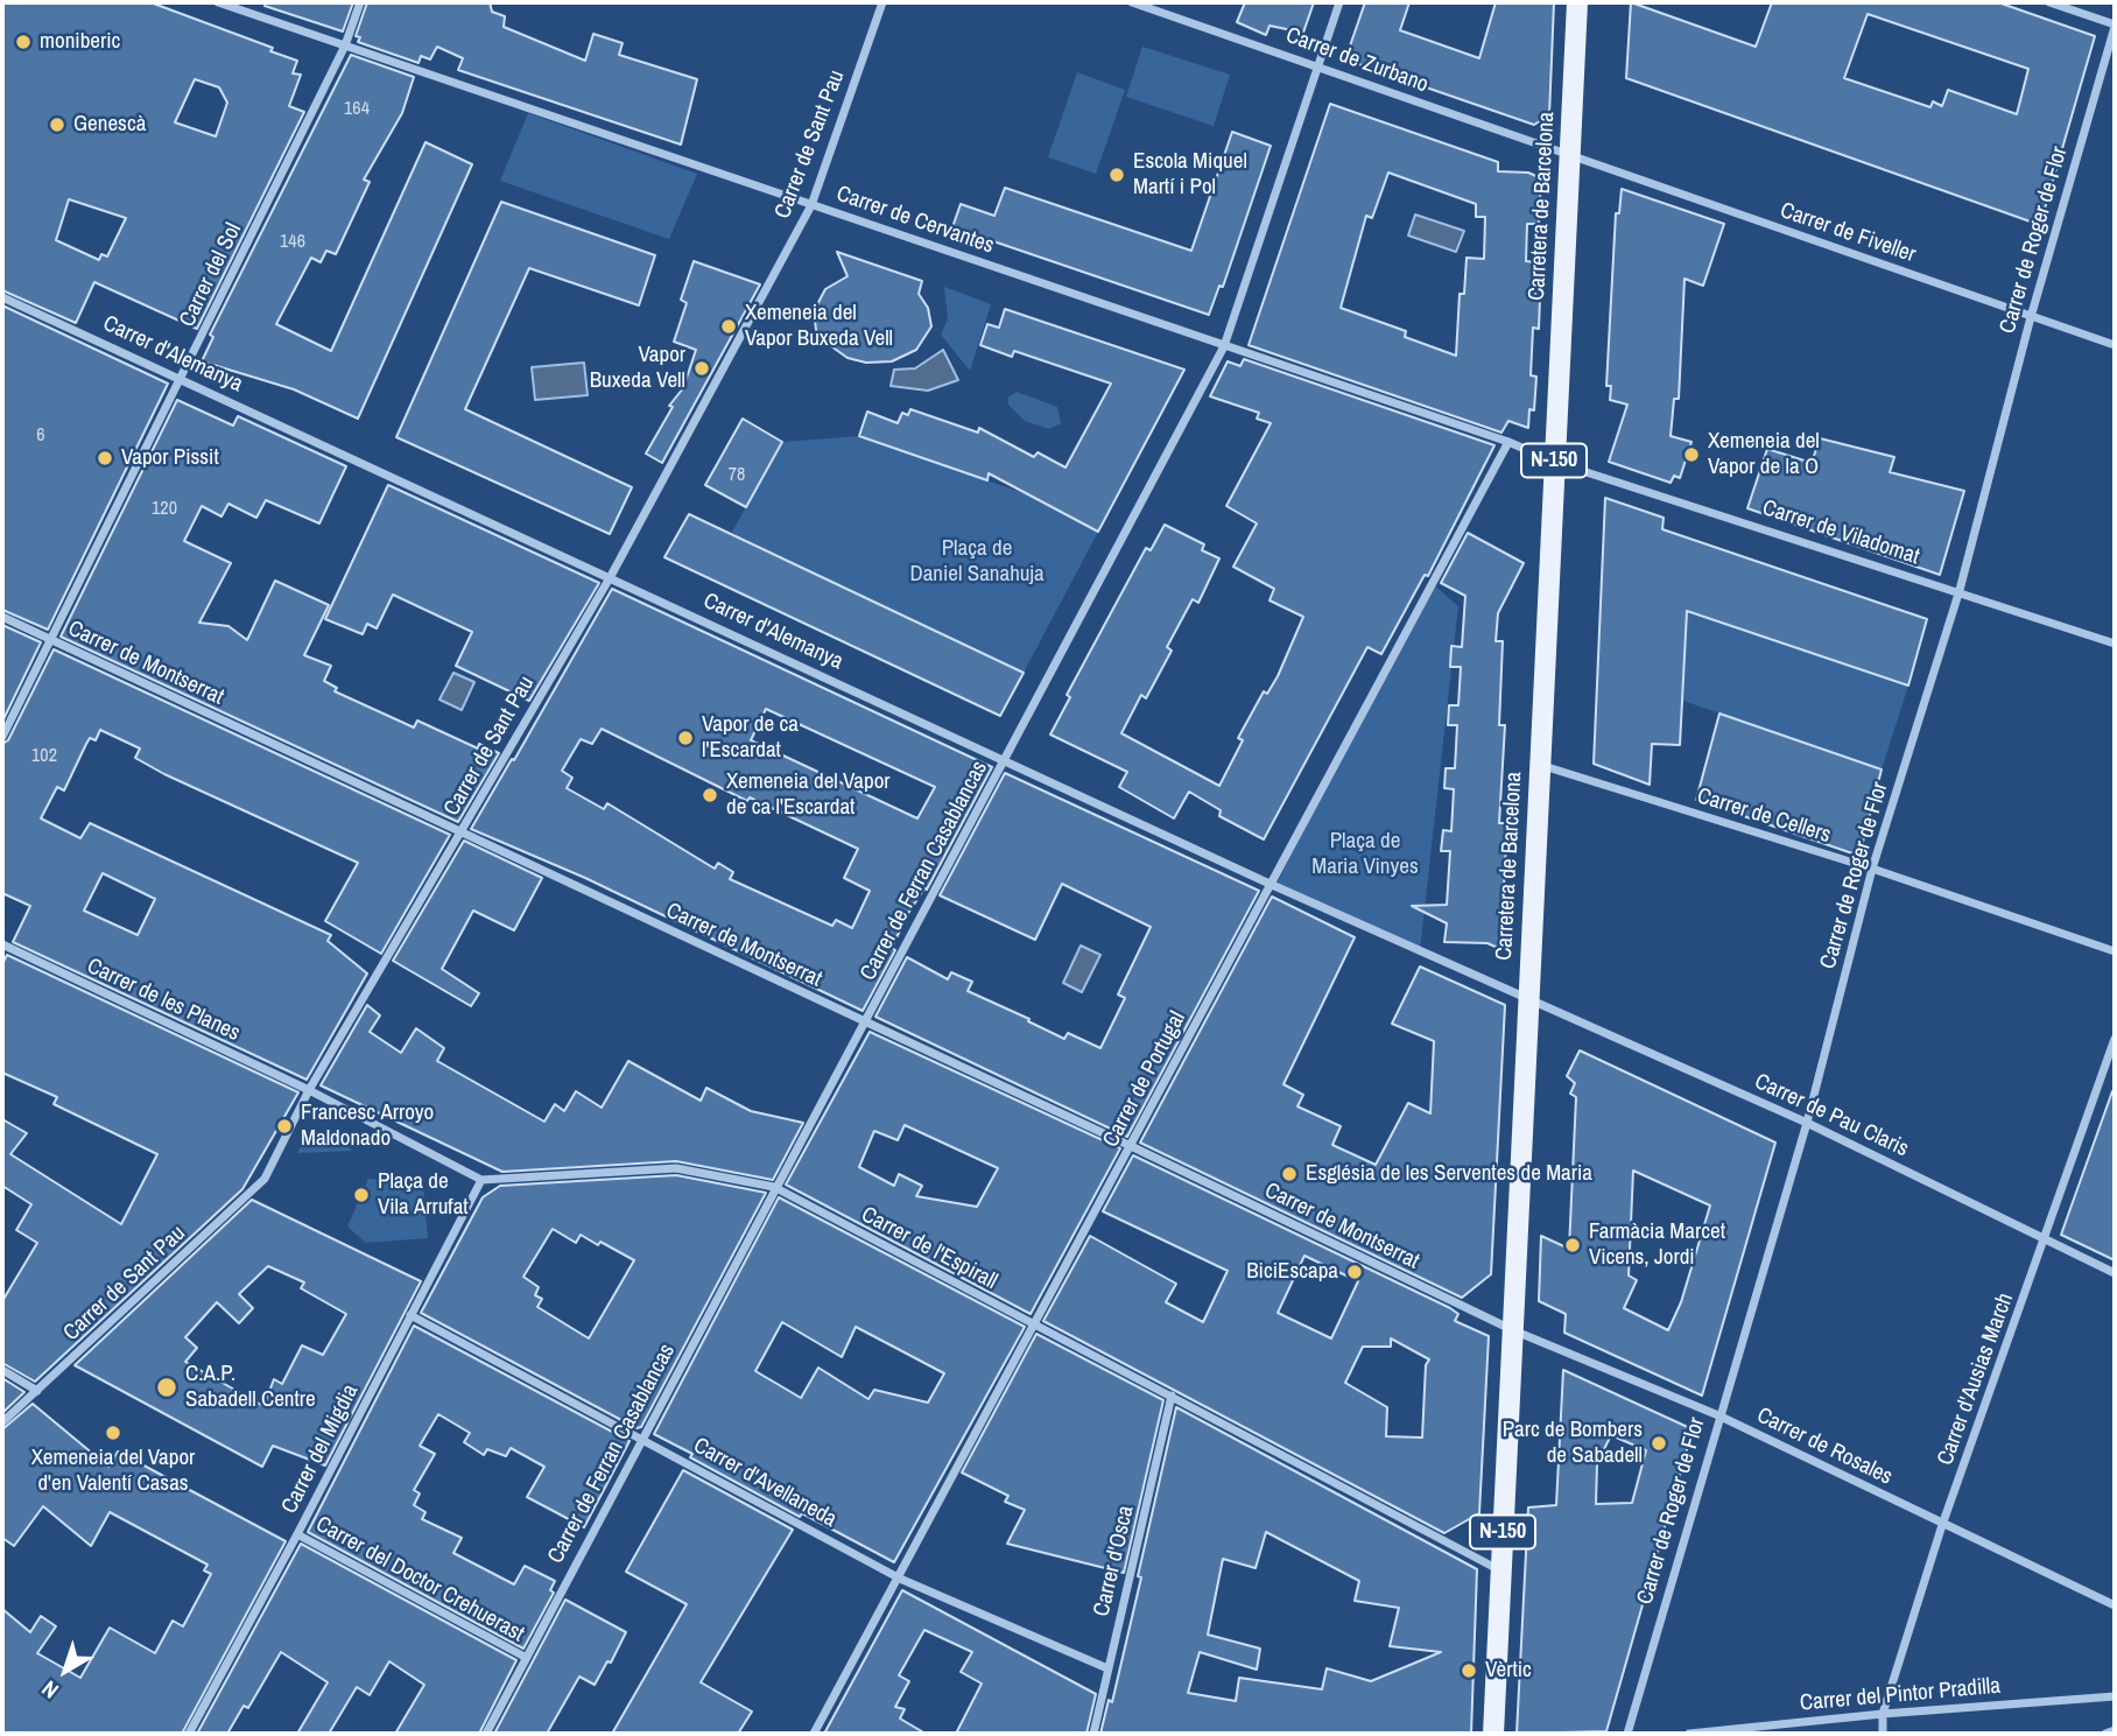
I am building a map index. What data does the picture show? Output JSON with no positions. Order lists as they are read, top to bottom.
{
  "streets": {
    "main road": ["Carretera de Barcelona", "N-150"],
    "street": [
      "Carrer de Zurbano",
      "Carrer de Sant Pau",
      "Carrer de Cervantes",
      "Carrer de Fiveller",
      "Carrer de Roger de Flor",
      "Carrer del Sol",
      "Carrer d'Alemanya",
      "Carrer de Viladomat",
      "Carrer de Montserrat",
      "Carrer de Cellers",
      "Carrer de Ferran Casablancas",
      "Carrer de les Planes",
      "Carrer de Portugal",
      "Carrer de Pau Claris",
      "Carrer de l'Espirall",
      "Carrer d'Ausias March",
      "Carrer de Rosales",
      "Carrer del Migdia",
      "Carrer d'Avellaneda",
      "Carrer d'Osca",
      "Carrer del Doctor Crehuerast",
      "Carrer del Pintor Pradilla"
    ]
  },
  "crossings": [
    ["Carrer de Zurbano", "Carretera de Barcelona"],
    ["Carrer de Zurbano", "Carrer de Fiveller"],
    ["Carrer de Zurbano", "Carrer de Ferran Casablancas"],
    ["Carrer de Sant Pau", "Carrer de Cervantes"],
    ["Carrer de Sant Pau", "Carrer d'Alemanya"],
    ["Carrer de Sant Pau", "Carrer de Montserrat"],
    ["Carrer de Sant Pau", "Carrer de les Planes"],
    ["Carretera de Barcelona", "Carrer de Cervantes"],
    ["Carretera de Barcelona", "Carrer de Fiveller"],
    ["Carretera de Barcelona", "Carrer d'Alemanya"],
    ["Carretera de Barcelona", "Carrer de Viladomat"],
    ["Carretera de Barcelona", "Carrer de Montserrat"],
    ["Carretera de Barcelona", "Carrer de Cellers"],
    ["Carretera de Barcelona", "Carrer de Pau Claris"],
    ["Carretera de Barcelona", "Carrer de l'Espirall"],
    ["Carretera de Barcelona", "Carrer de Rosales"],
    ["Carrer de Cervantes", "Carrer del Sol"],
    ["Carrer de Cervantes", "Carrer de Viladomat"],
    ["Carrer de Cervantes", "Carrer de Ferran Casablancas"],
    ["Carrer de Cervantes", "Carrer de Portugal"],
    ["Carrer de Fiveller", "Carrer de Roger de Flor"],
    ["Carrer de Roger de Flor", "Carrer de Viladomat"],
    ["Carrer de Roger de Flor", "Carrer de Cellers"],
    ["Carrer de Roger de Flor", "Carrer de Pau Claris"],
    ["Carrer de Roger de Flor", "Carrer de Rosales"],
    ["Carrer del Sol", "Carrer d'Alemanya"],
    ["Carrer del Sol", "Carrer de Montserrat"],
    ["Carrer d'Alemanya", "Carrer de Ferran Casablancas"],
    ["Carrer d'Alemanya", "Carrer de Portugal"],
    ["Carrer d'Alemanya", "Carrer de Pau Claris"],
    ["Carrer de Montserrat", "Carrer de Ferran Casablancas"],
    ["Carrer de Montserrat", "Carrer de Portugal"],
    ["Carrer de Montserrat", "Carrer de Rosales"],
    ["Carrer de Ferran Casablancas", "Carrer de l'Espirall"],
    ["Carrer de Ferran Casablancas", "Carrer d'Avellaneda"],
    ["Carrer de Ferran Casablancas", "Carrer del Doctor Crehuerast"],
    ["Carrer de Portugal", "Carrer de l'Espirall"],
    ["Carrer de Portugal", "Carrer d'Avellaneda"],
    ["Carrer de Pau Claris", "Carrer d'Ausias March"],
    ["Carrer de l'Espirall", "Carrer del Migdia"],
    ["Carrer de l'Espirall", "Carrer d'Osca"],
    ["Carrer d'Ausias March", "Carrer de Rosales"],
    ["Carrer d'Ausias March", "Carrer del Pintor Pradilla"],
    ["Carrer del Migdia", "Carrer d'Avellaneda"],
    ["Carrer del Migdia", "Carrer del Doctor Crehuerast"],
    ["Carrer d'Avellaneda", "Carrer d'Osca"]
  ],
  "parks": ["Plaça de Daniel Sanahuja", "Plaça de Maria Vinyes"],
  "places": [
    "moniberic",
    "Genescà",
    "Escola Miquel Martí i Pol",
    "Xemeneia del Vapor Buxeda Vell",
    "Vapor Buxeda Vell",
    "Xemeneia del Vapor de la O",
    "Vapor Pissit",
    "Vapor de ca l'Escardat",
    "Xemeneia del Vapor de ca l'Escardat",
    "Francesc Arroyo Maldonado",
    "Església de les Serventes de Maria",
    "Plaça de Vila Arrufat",
    "Farmàcia Marcet Vicens, Jordi",
    "BiciEscapa",
    "C.A.P. Sabadell Centre",
    "Xemeneia del Vapor d'en Valentí Casas",
    "Parc de Bombers de Sabadell",
    "Vèrtic"
  ],
  "house_numbers": [
    "164",
    "146",
    "6",
    "78",
    "120",
    "102"
  ],
  "north": "bottom left"
}
